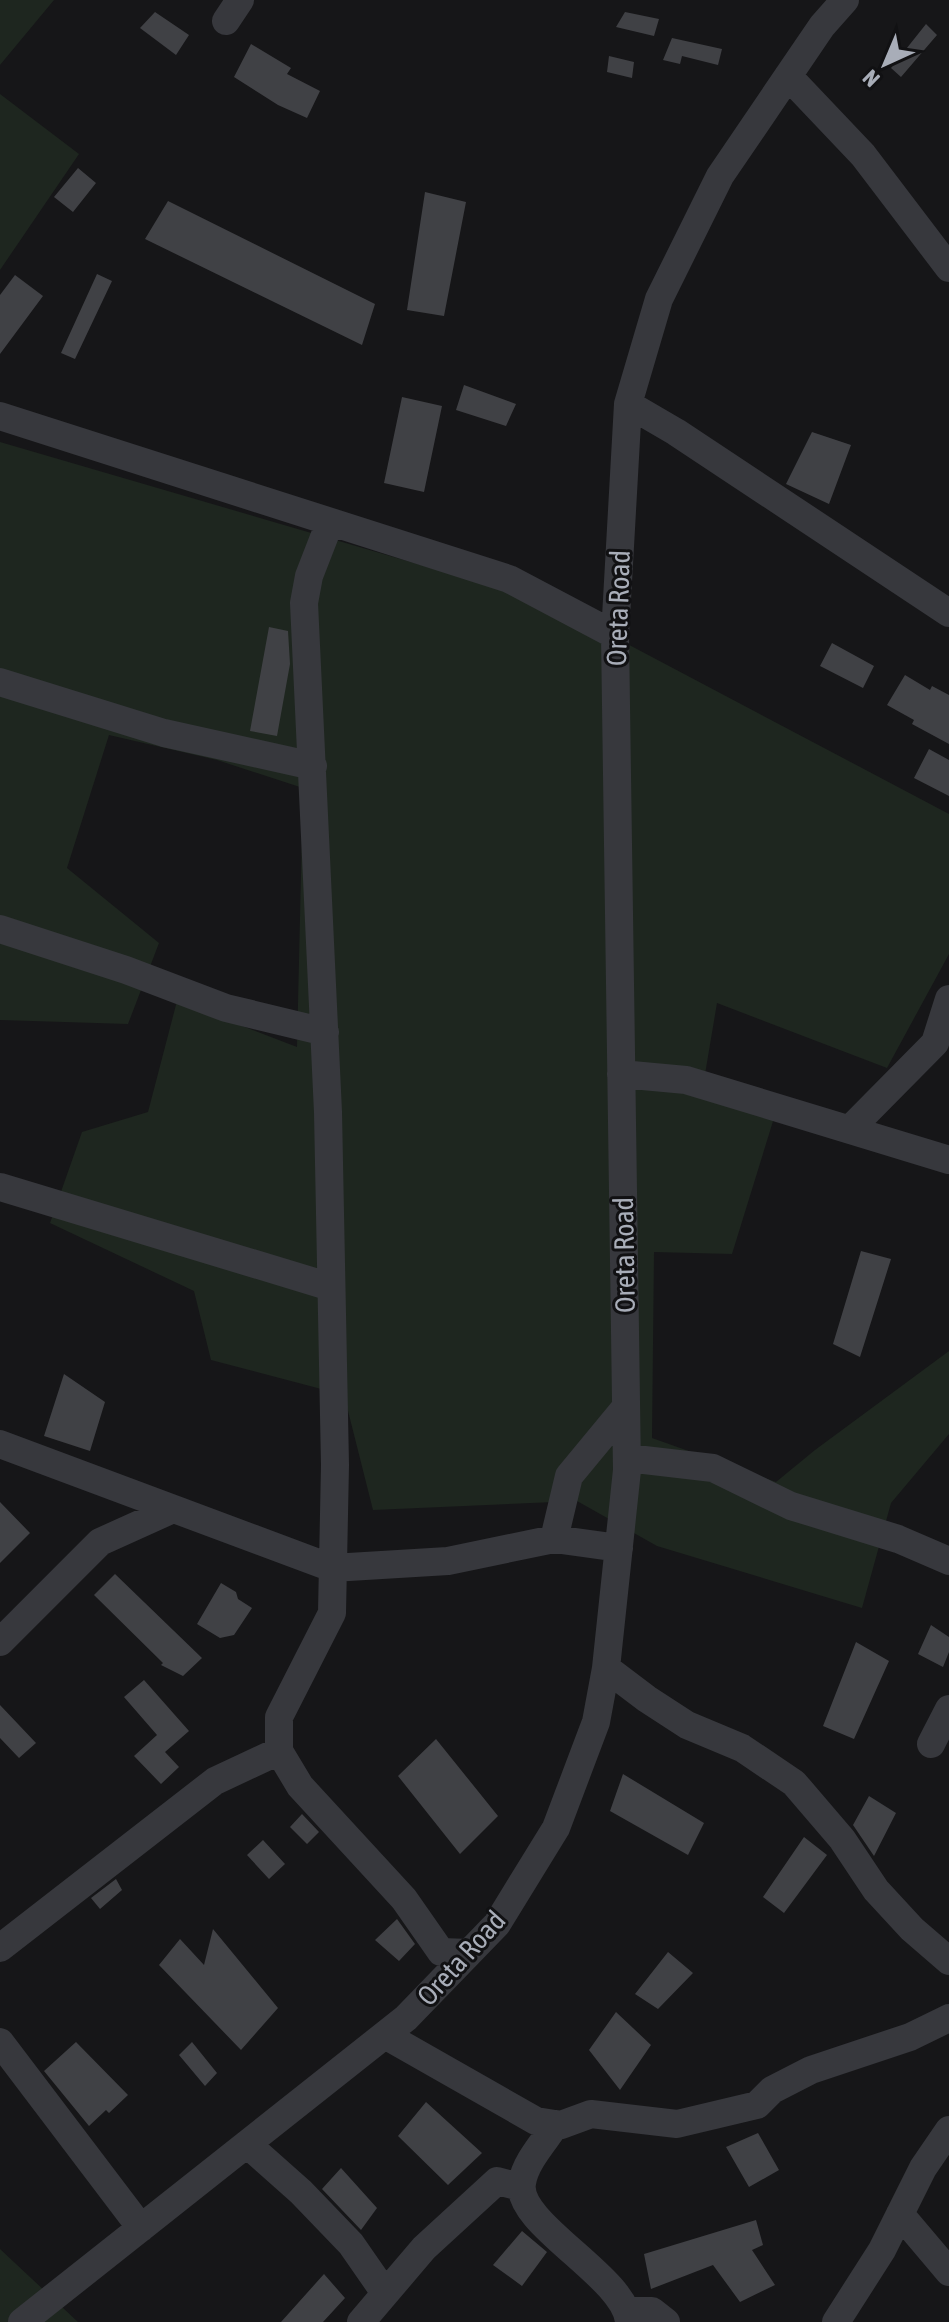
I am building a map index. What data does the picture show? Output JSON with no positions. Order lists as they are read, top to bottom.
{
  "streets": {
    "street": ["Oreta Road"]
  },
  "north": "bottom left"
}
